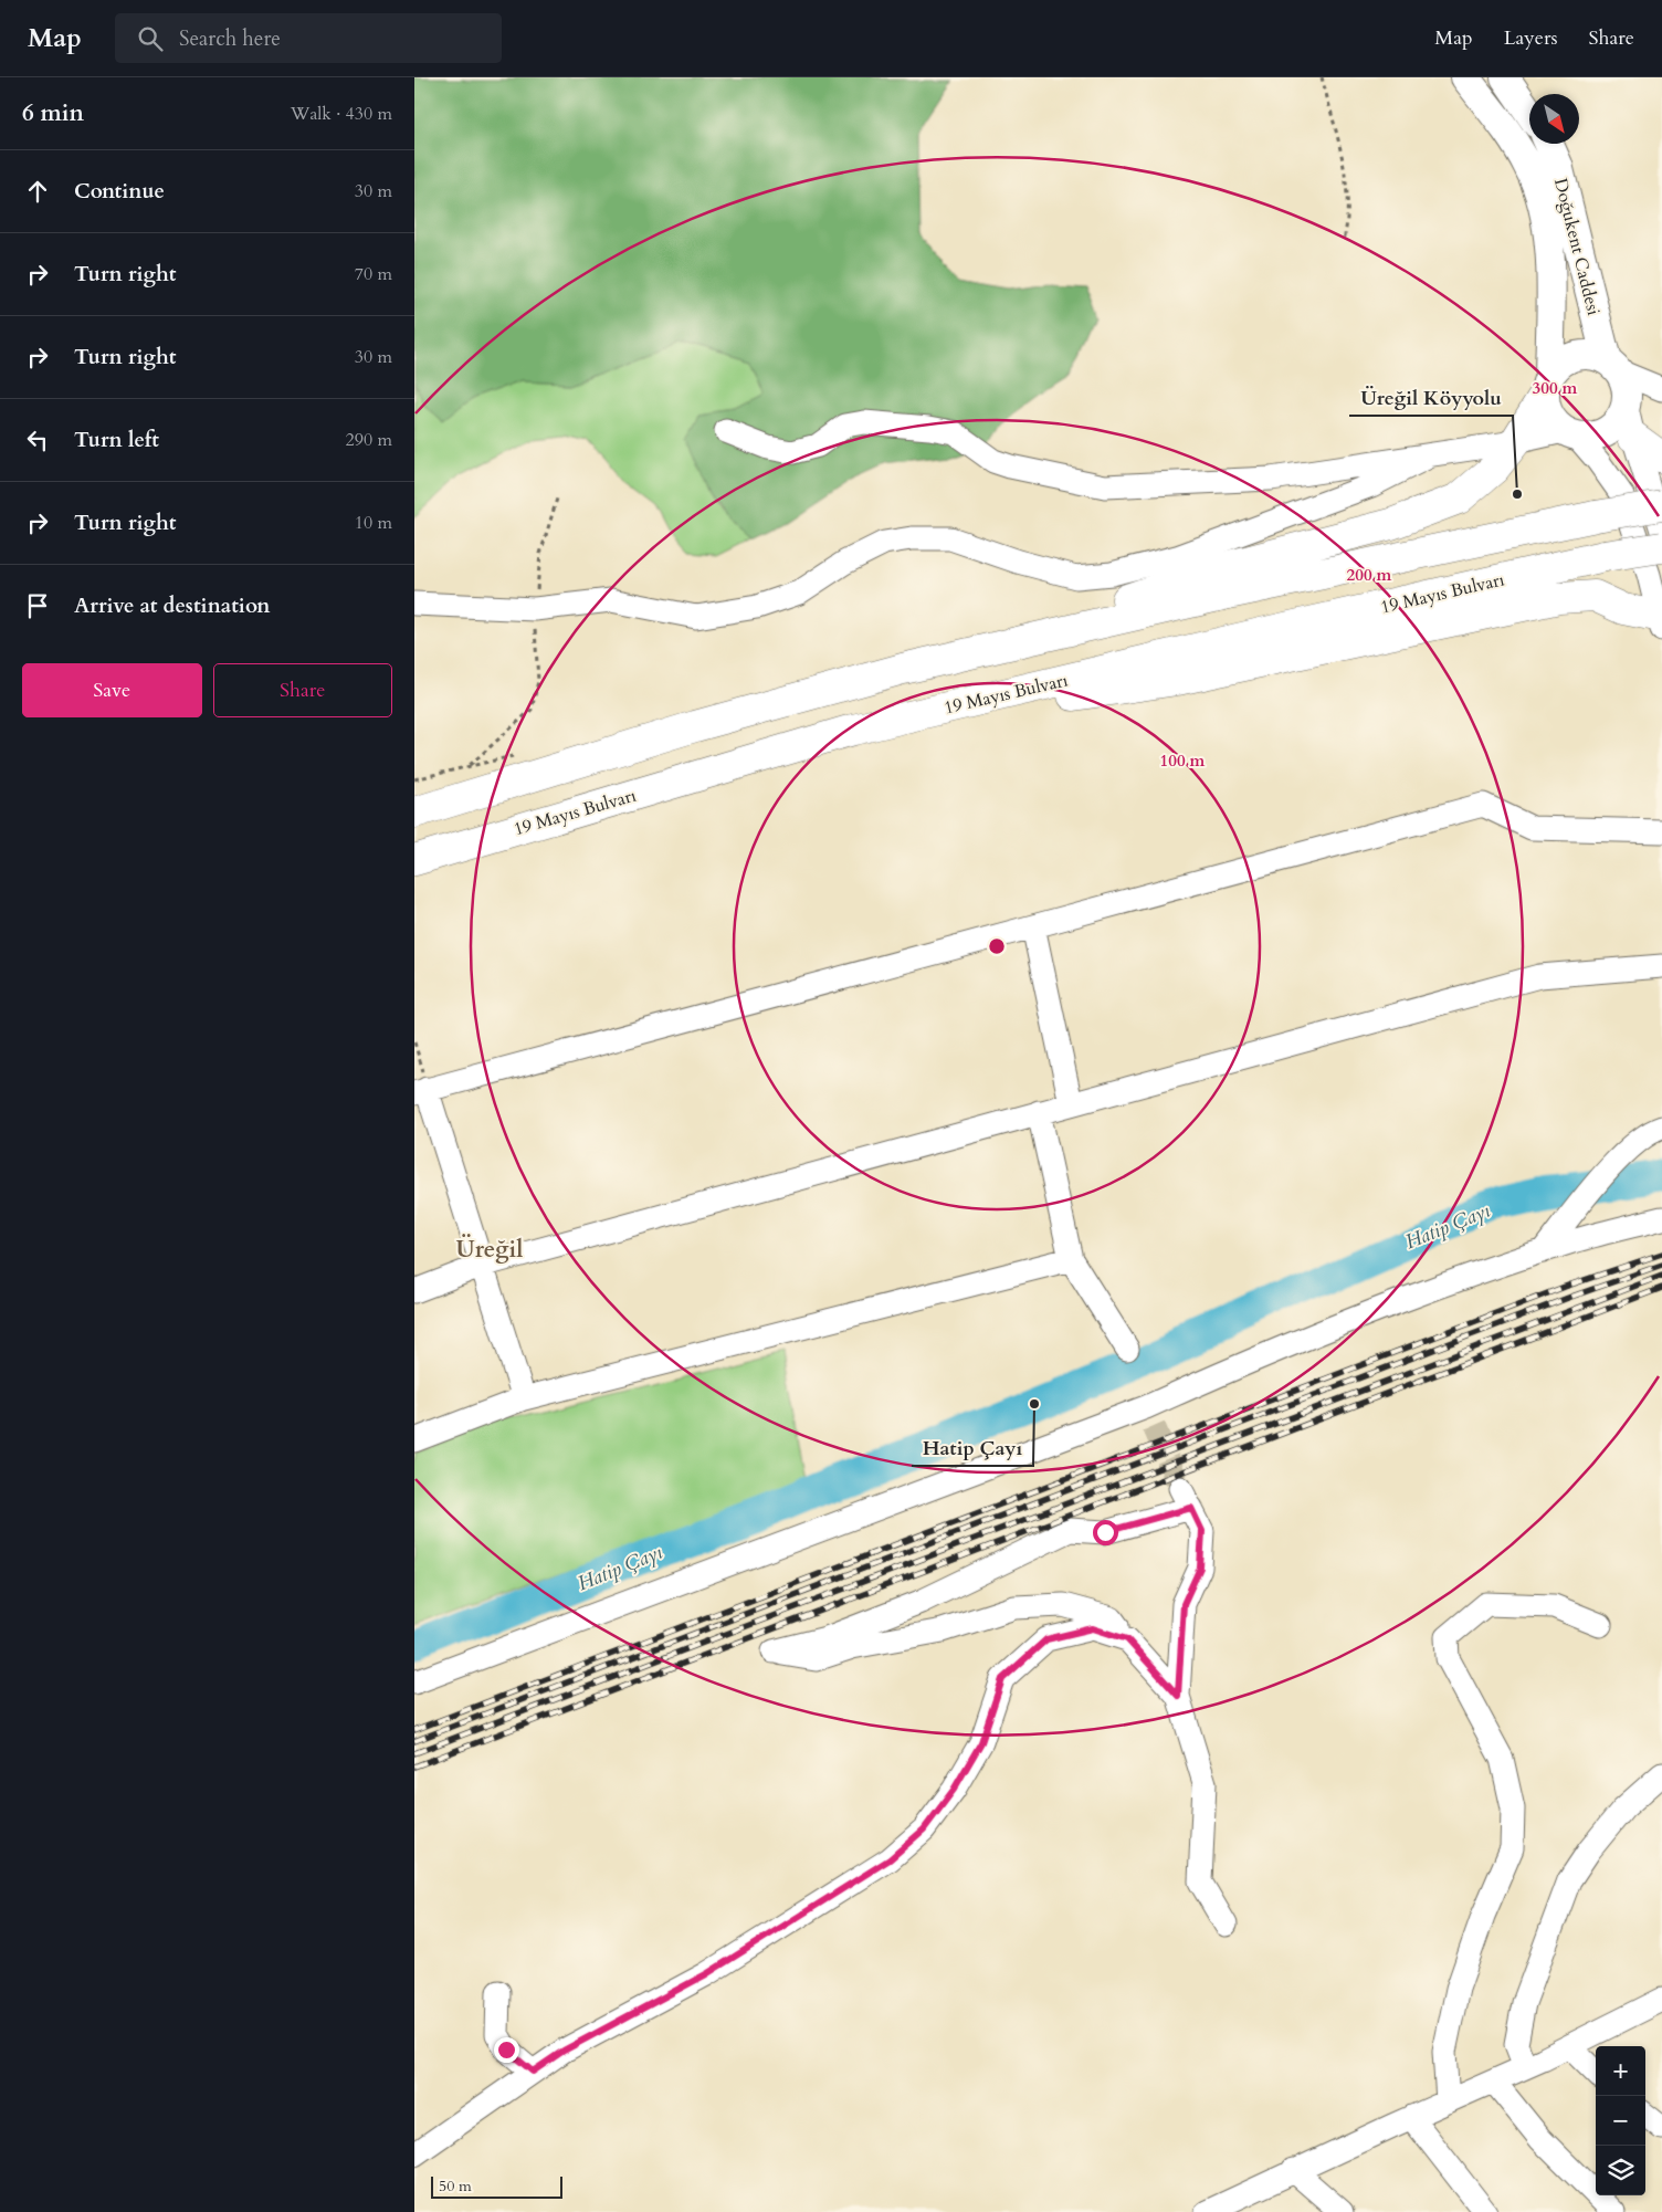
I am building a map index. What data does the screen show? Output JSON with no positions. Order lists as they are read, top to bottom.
{
  "streets": {
    "highway": ["19 Mayıs Bulvarı"],
    "main road": ["Doğukent Caddesi"]
  },
  "districts": ["Üreğil"],
  "water": ["Hatip Çayı"],
  "places": ["Üreğil Köyyolu", "Hatip Çayı"],
  "scale_bar": "50 m",
  "north": "bottom right",
  "page": {
    "header": "Map",
    "search": "Search here",
    "nav": ["Map", "Layers", "Share"],
    "heading": ["6 min", "Walk · 430 m"],
    "list": [
      ["Continue", "30 m"],
      ["Turn right", "70 m"],
      ["Turn right", "30 m"],
      ["Turn left", "290 m"],
      ["Turn right", "10 m"],
      "Arrive at destination"
    ],
    "buttons": ["Save", "Share"],
    "map_buttons": ["+", "−"],
    "scale": "50 m"
  },
  "rings": ["300 m", "200 m", "100 m"]
}
